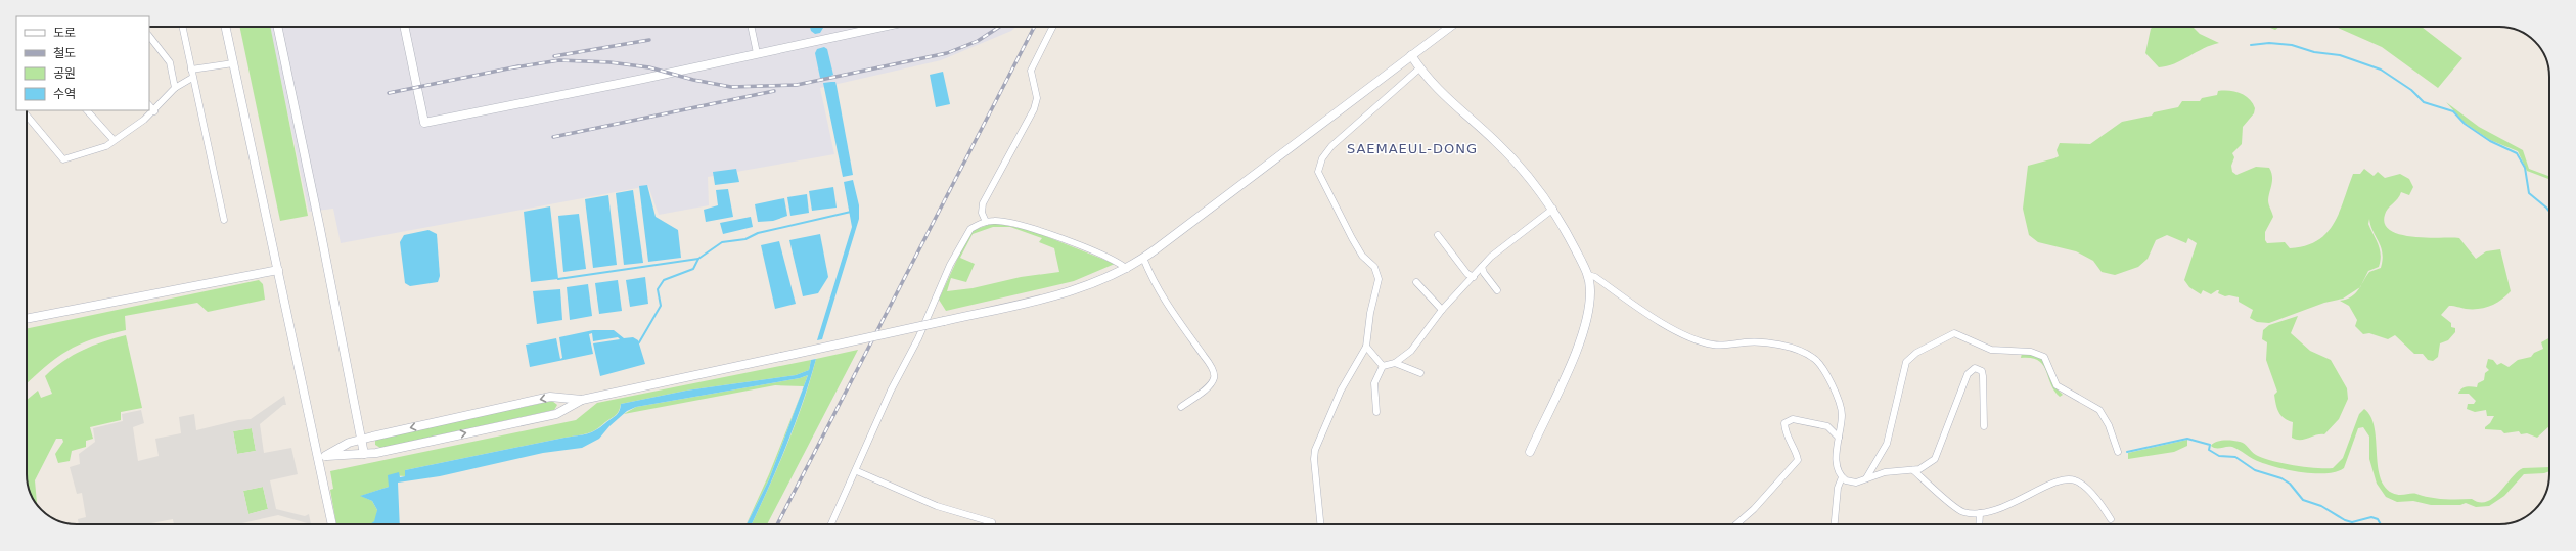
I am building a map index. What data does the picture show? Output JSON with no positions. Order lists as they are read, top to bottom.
{
  "districts": ["SAEMAEUL-DONG"],
  "legend": [
    "도로",
    "철도",
    "공원",
    "수역"
  ]
}
